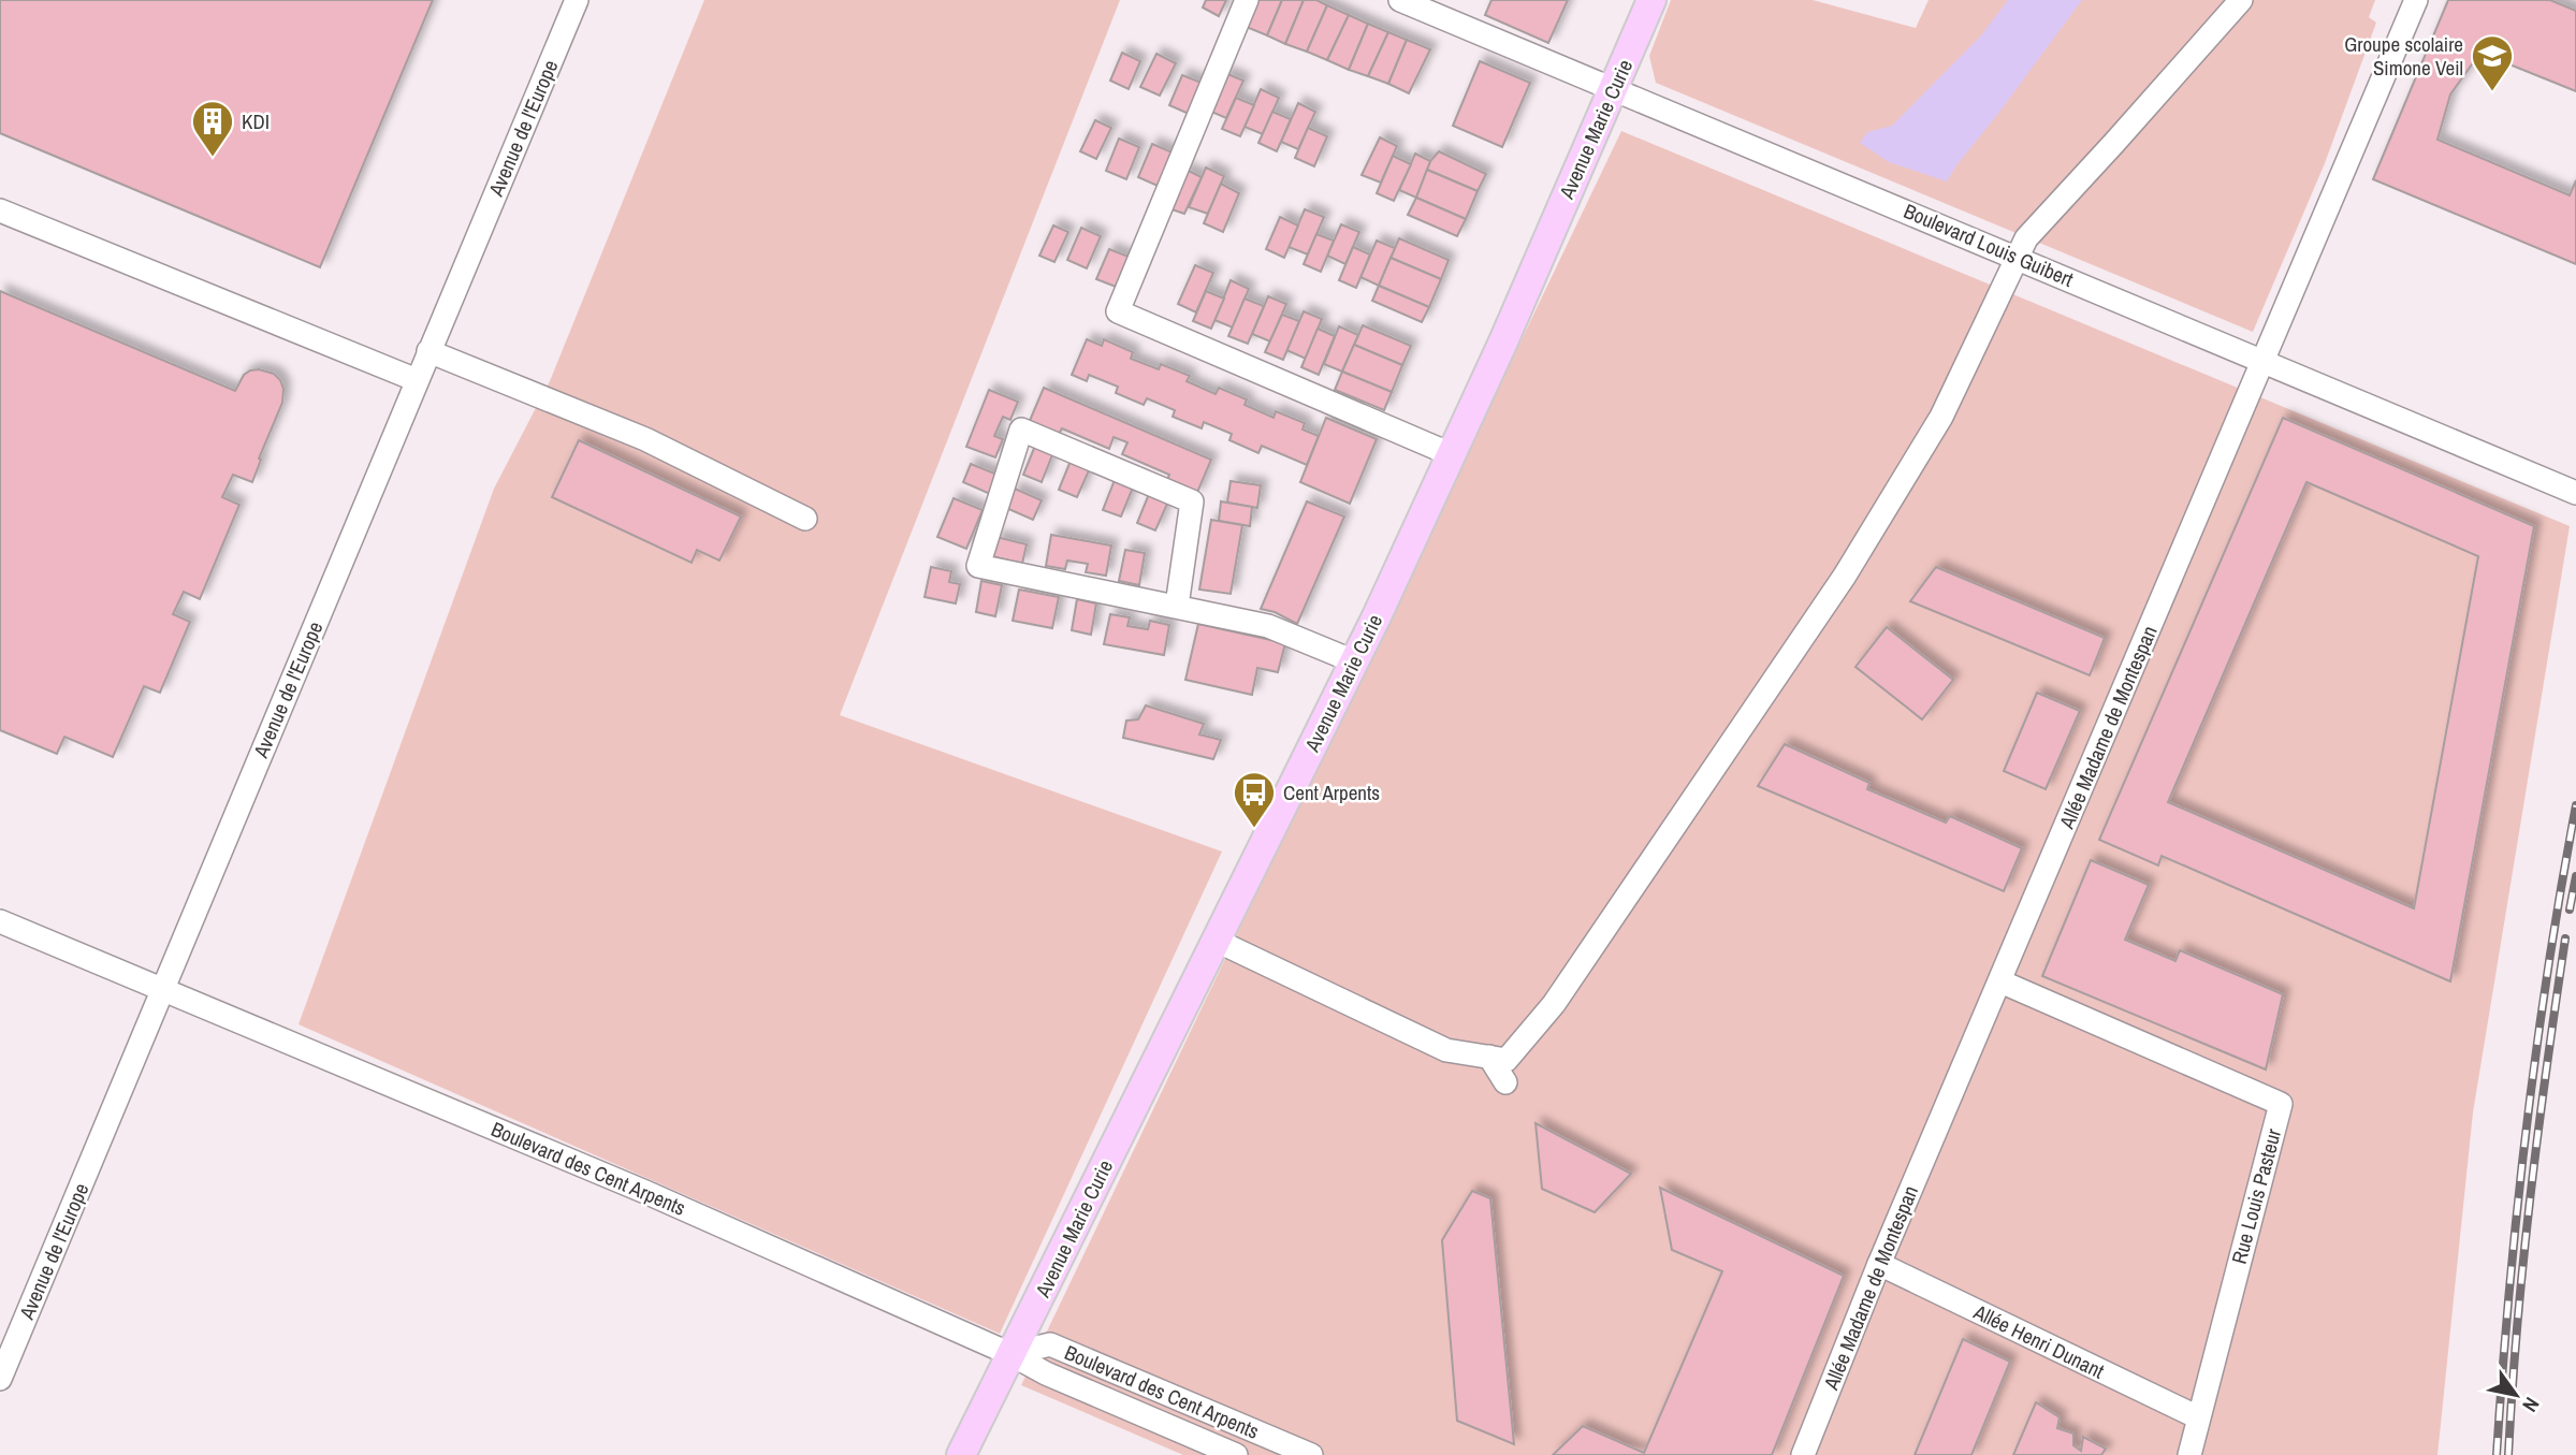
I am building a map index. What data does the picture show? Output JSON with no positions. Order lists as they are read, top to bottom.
{
  "streets": {
    "main road": ["Avenue Marie Curie"],
    "street": [
      "Avenue de l'Europe",
      "Boulevard Louis Guibert",
      "Allée Madame de Montespan",
      "Boulevard des Cent Arpents",
      "Rue Louis Pasteur",
      "Allée Henri Dunant"
    ]
  },
  "crossings": [
    ["Avenue de l'Europe", "Boulevard des Cent Arpents"],
    ["Avenue Marie Curie", "Boulevard Louis Guibert"],
    ["Avenue Marie Curie", "Boulevard des Cent Arpents"],
    ["Boulevard Louis Guibert", "Allée Madame de Montespan"],
    ["Allée Madame de Montespan", "Rue Louis Pasteur"],
    ["Allée Madame de Montespan", "Allée Henri Dunant"],
    ["Rue Louis Pasteur", "Allée Henri Dunant"]
  ],
  "places": {
    "school or university": ["Groupe scolaire Simone Veil"],
    "building": ["KDI"],
    "bus stop": ["Cent Arpents"]
  },
  "north": "bottom right"
}
